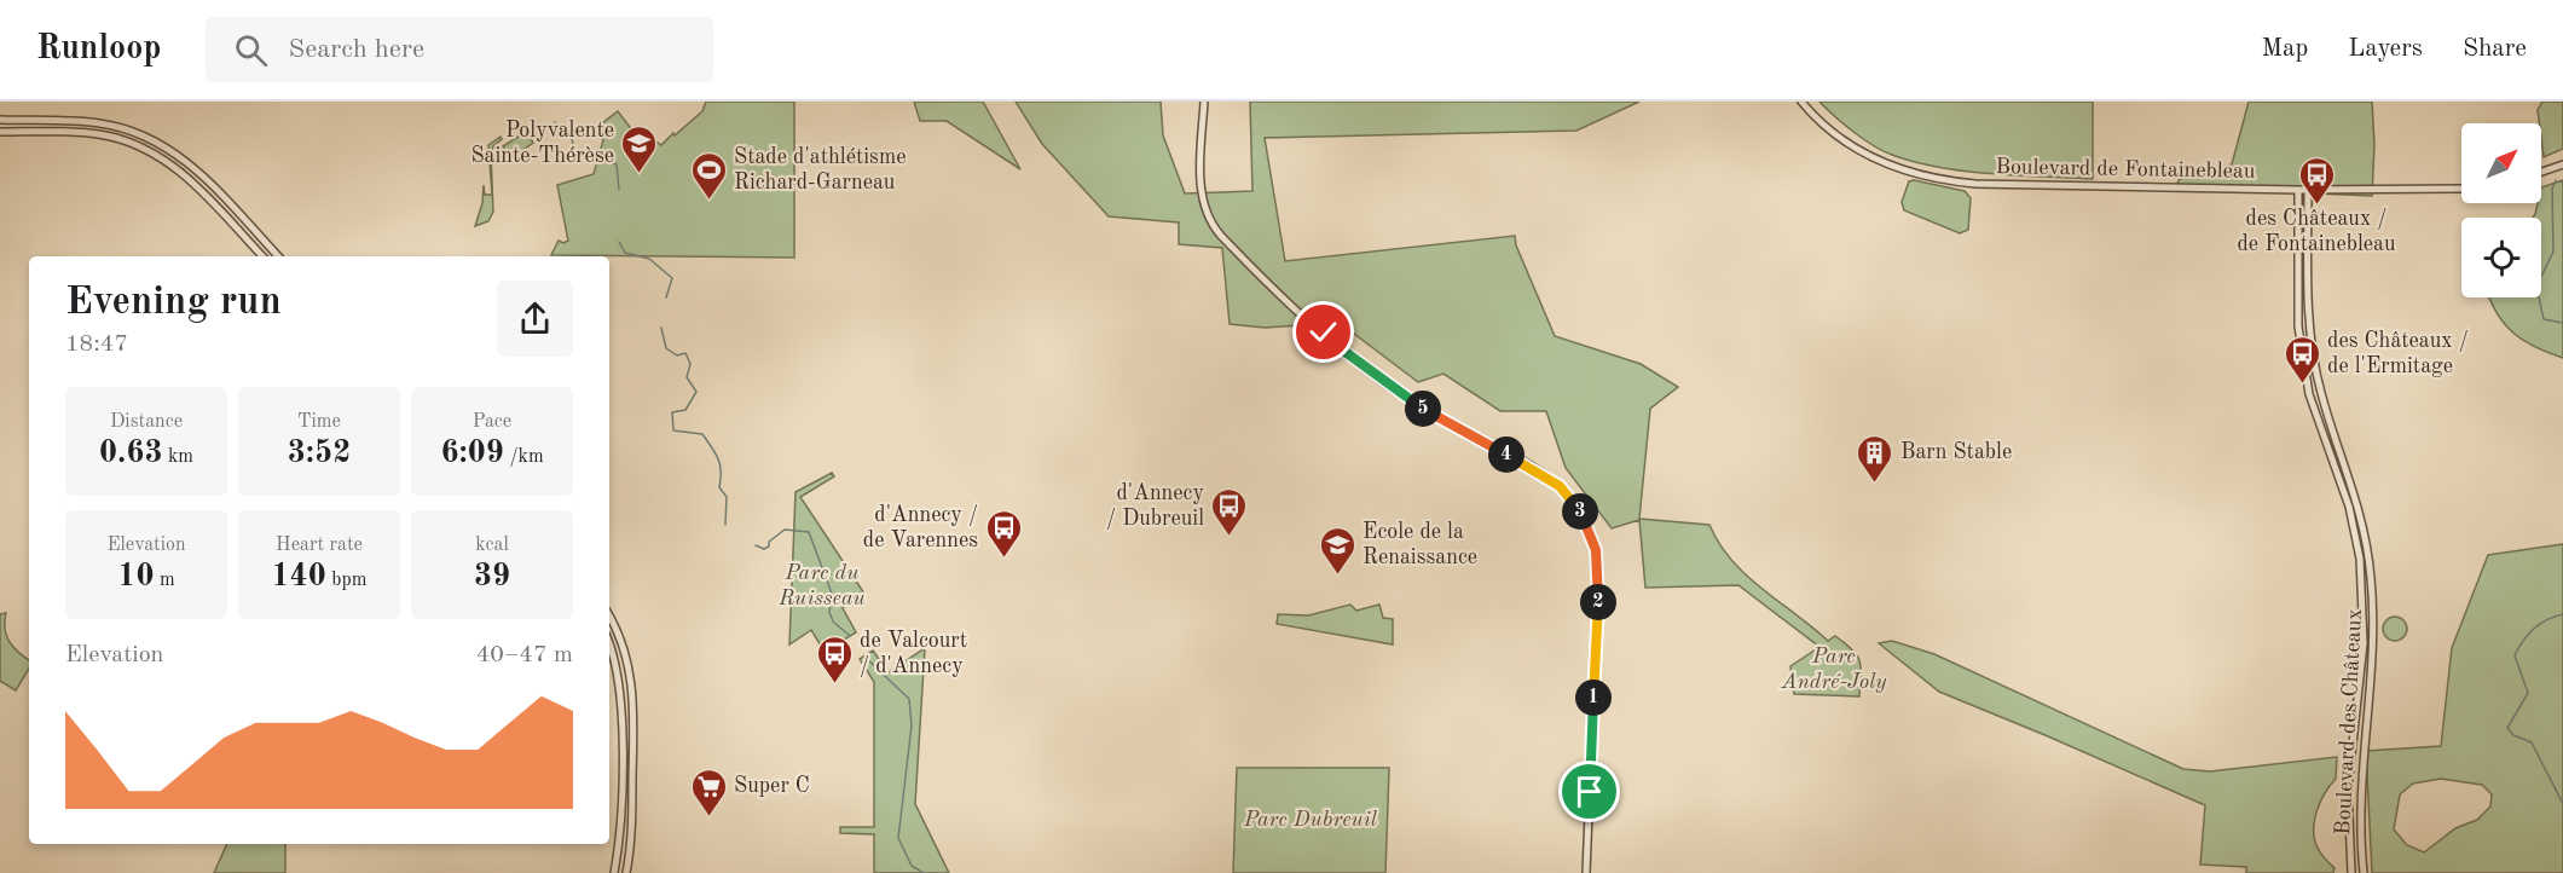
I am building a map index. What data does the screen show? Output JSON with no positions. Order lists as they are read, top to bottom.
{
  "streets": {
    "street": ["Boulevard de Fontainebleau", "Boulevard des Châteaux"]
  },
  "crossings": [
    ["Boulevard de Fontainebleau", "Boulevard des Châteaux"]
  ],
  "parks": ["Parc du Ruisseau", "Parc André-Joly", "Parc Dubreuil"],
  "places": {
    "school or university": ["Polyvalente Sainte-Thérèse", "Ecole de la Renaissance"],
    "sports": ["Stade d'athlétisme Richard-Garneau"],
    "bus stop": [
      "des Châteaux / de Fontainebleau",
      "des Châteaux / de l'Ermitage",
      "d'Annecy / Dubreuil",
      "d'Annecy / de Varennes",
      "de Valcourt / d'Annecy"
    ],
    "building": ["Barn Stable"],
    "supermarket": ["Super C"]
  },
  "north": "top right",
  "page": {
    "header": "Runloop",
    "search": "Search here",
    "nav": ["Map", "Layers", "Share"],
    "heading": ["Evening run", "18:47"],
    "stats": [
      ["Distance", "0.63 km"],
      ["Time", "3:52"],
      ["Pace", "6:09 /km"],
      ["Elevation", "10 m"],
      ["Heart rate", "140 bpm"],
      ["kcal", "39"]
    ],
    "pins": [
      "5",
      "4",
      "3",
      "2",
      "1"
    ],
    "chart": ["Elevation", "40–47 m"]
  }
}
